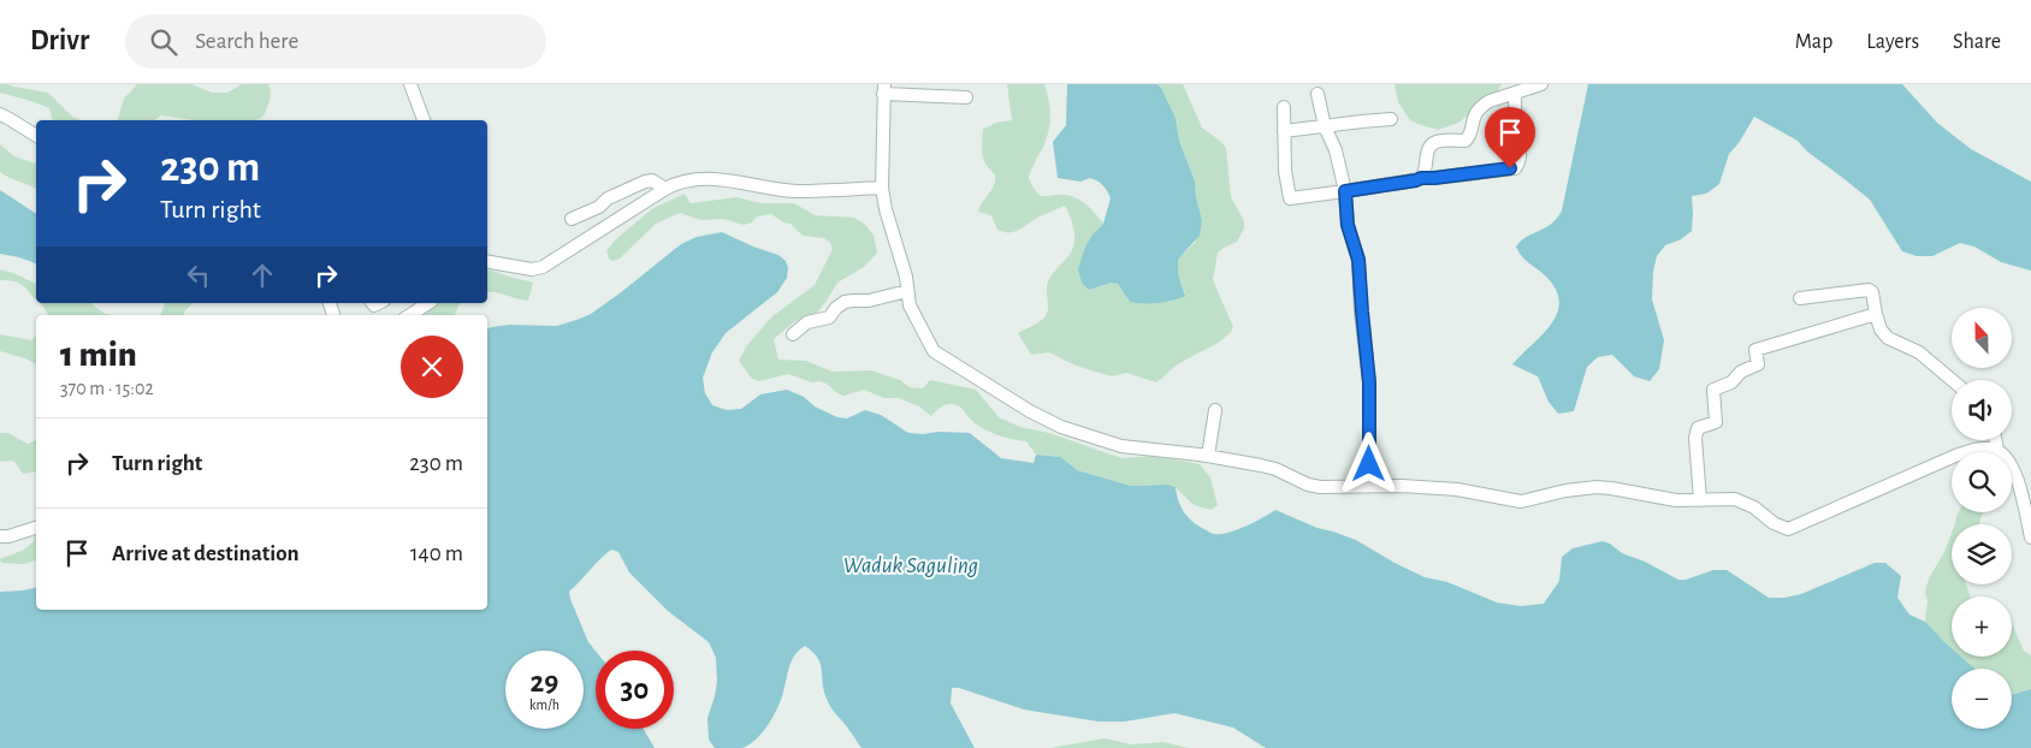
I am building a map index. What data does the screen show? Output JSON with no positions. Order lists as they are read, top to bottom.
{
  "water": ["Waduk Saguling"],
  "north": "top",
  "page": {
    "header": "Drivr",
    "search": "Search here",
    "nav": ["Map", "Layers", "Share"],
    "turn": ["230 m", "Turn right"],
    "map_buttons": ["+", "−"],
    "heading": ["1 min", "370 m · 15:02"],
    "list": [
      {
        "name": "Turn right",
        "value": "230 m"
      },
      {
        "name": "Arrive at destination",
        "value": "140 m"
      }
    ],
    "speed": "29 km/h",
    "limit": "30"
  }
}
